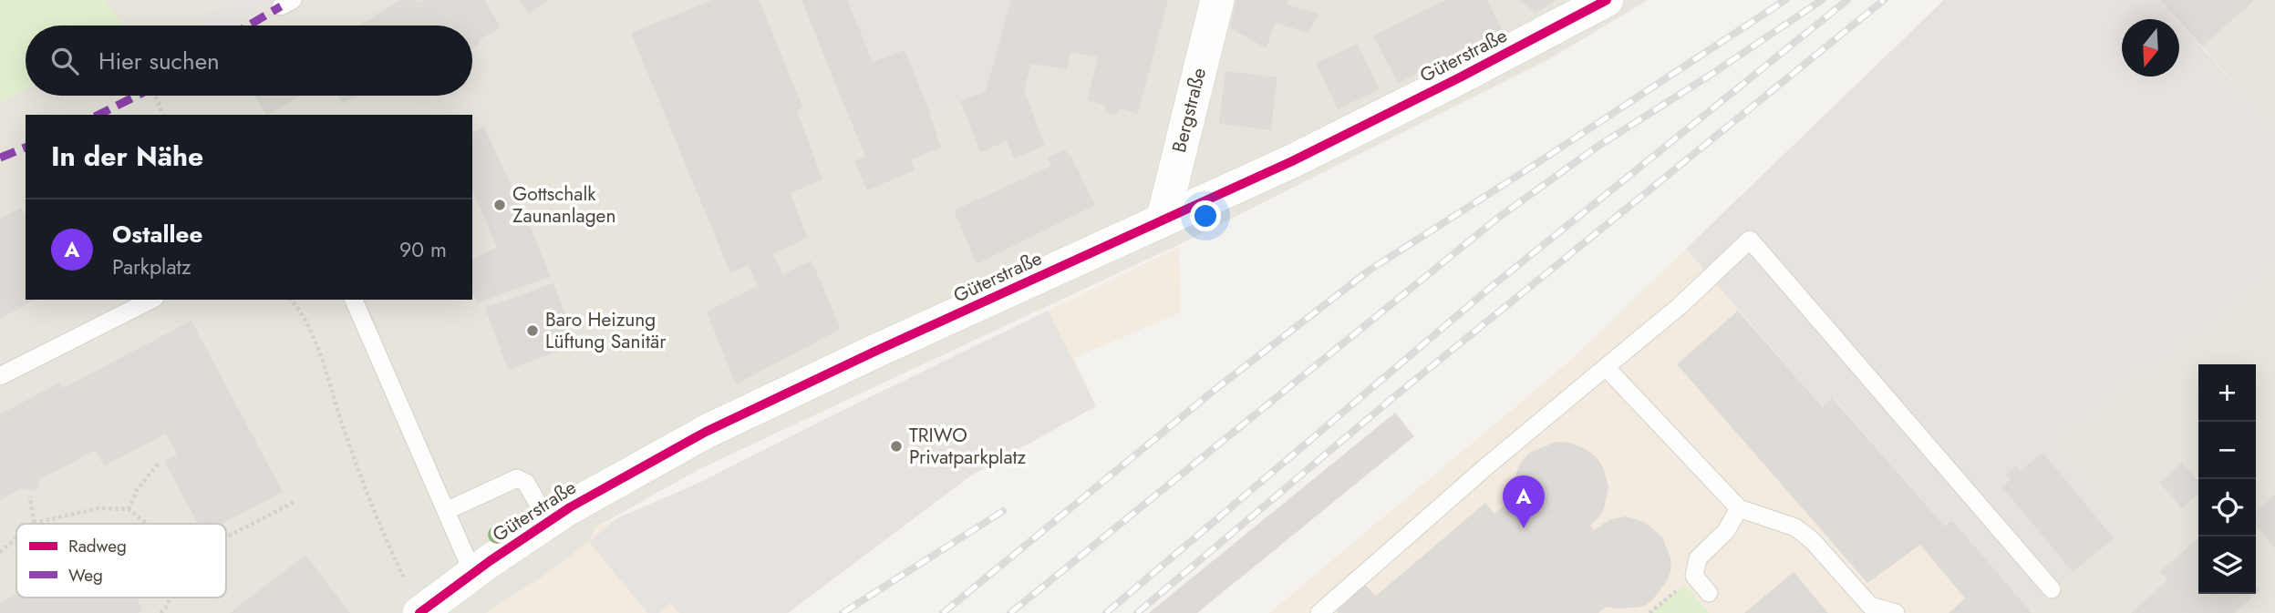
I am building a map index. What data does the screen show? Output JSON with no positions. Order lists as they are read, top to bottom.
{
  "streets": {
    "street": ["Güterstraße", "Bergstraße"]
  },
  "crossings": [
    ["Güterstraße", "Bergstraße"]
  ],
  "places": ["Gottschalk Zaunanlagen", "Baro Heizung Lüftung Sanitär", "TRIWO Privatparkplatz"],
  "legend": ["Radweg", "Weg"],
  "north": "bottom",
  "page": {
    "search": "Hier suchen",
    "heading": "In der Nähe",
    "list": [
      {
        "mark": "A",
        "name": "Ostallee",
        "note": "Parkplatz",
        "value": "90 m"
      }
    ],
    "map_buttons": ["+", "−"],
    "pins": "A"
  }
}
